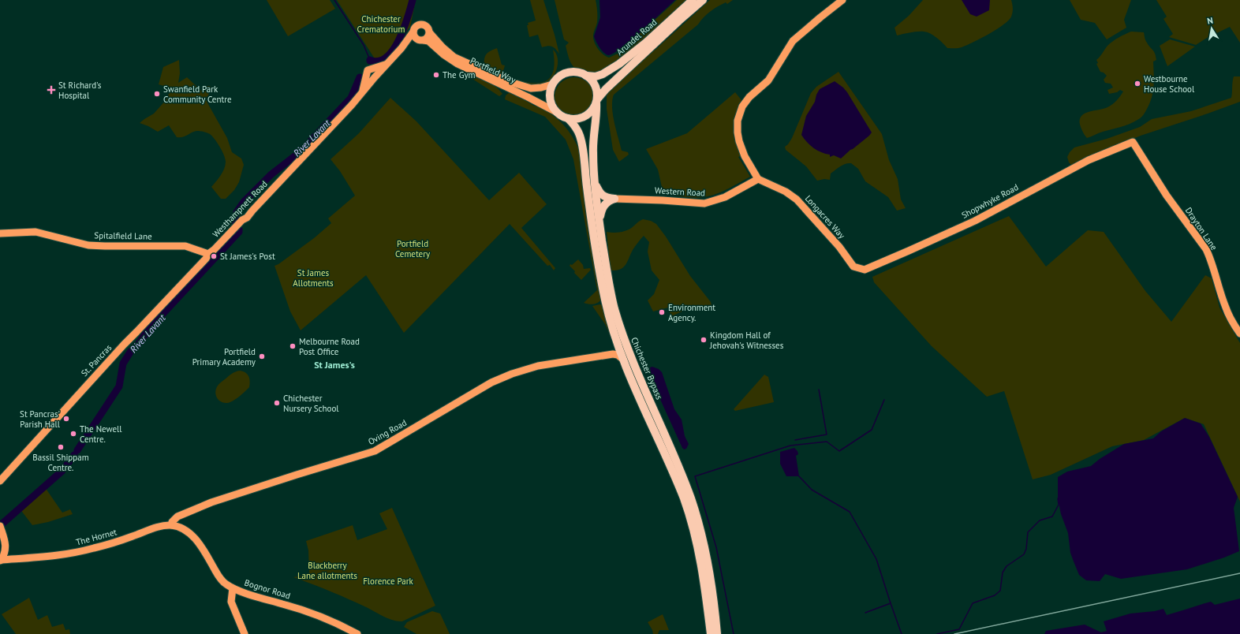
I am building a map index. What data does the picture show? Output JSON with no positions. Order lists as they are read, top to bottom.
{
  "streets": {
    "highway": ["Arundel Road", "Chichester Bypass"],
    "main road": [
      "Portfield Way",
      "Western Road",
      "Shopwhyke Road",
      "Westhampnett Road",
      "Longacres Way",
      "Drayton Lane",
      "Spitalfield Lane",
      "St. Pancras",
      "Oving Road",
      "The Hornet",
      "Bognor Road"
    ]
  },
  "crossings": [
    ["Arundel Road", "Portfield Way"],
    ["Arundel Road", "Chichester Bypass"],
    ["Portfield Way", "Westhampnett Road"],
    ["Portfield Way", "Chichester Bypass"],
    ["Western Road", "Longacres Way"],
    ["Shopwhyke Road", "Longacres Way"],
    ["Shopwhyke Road", "Drayton Lane"],
    ["Westhampnett Road", "Spitalfield Lane"],
    ["Westhampnett Road", "St. Pancras"],
    ["Spitalfield Lane", "St. Pancras"],
    ["Oving Road", "The Hornet"],
    ["Oving Road", "Bognor Road"],
    ["The Hornet", "Bognor Road"]
  ],
  "districts": ["St James's"],
  "water": ["River Lavant"],
  "parks": [
    "Chichester Crematorium",
    "Portfield Cemetery",
    "St James Allotments",
    "Blackberry Lane allotments",
    "Florence Park"
  ],
  "places": {
    "other": [
      "The Gym",
      "Westbourne House School",
      "Swanfield Park Community Centre",
      "St James's Post",
      "Environment Agency.",
      "Kingdom Hall of Jehovah's Witnesses",
      "Melbourne Road Post Office",
      "Portfield Primary Academy",
      "Chichester Nursery School",
      "St Pancras' Parish Hall",
      "The Newell Centre.",
      "Bassil Shippam Centre."
    ],
    "health": ["St Richard's Hospital"]
  },
  "north": "top"
}
